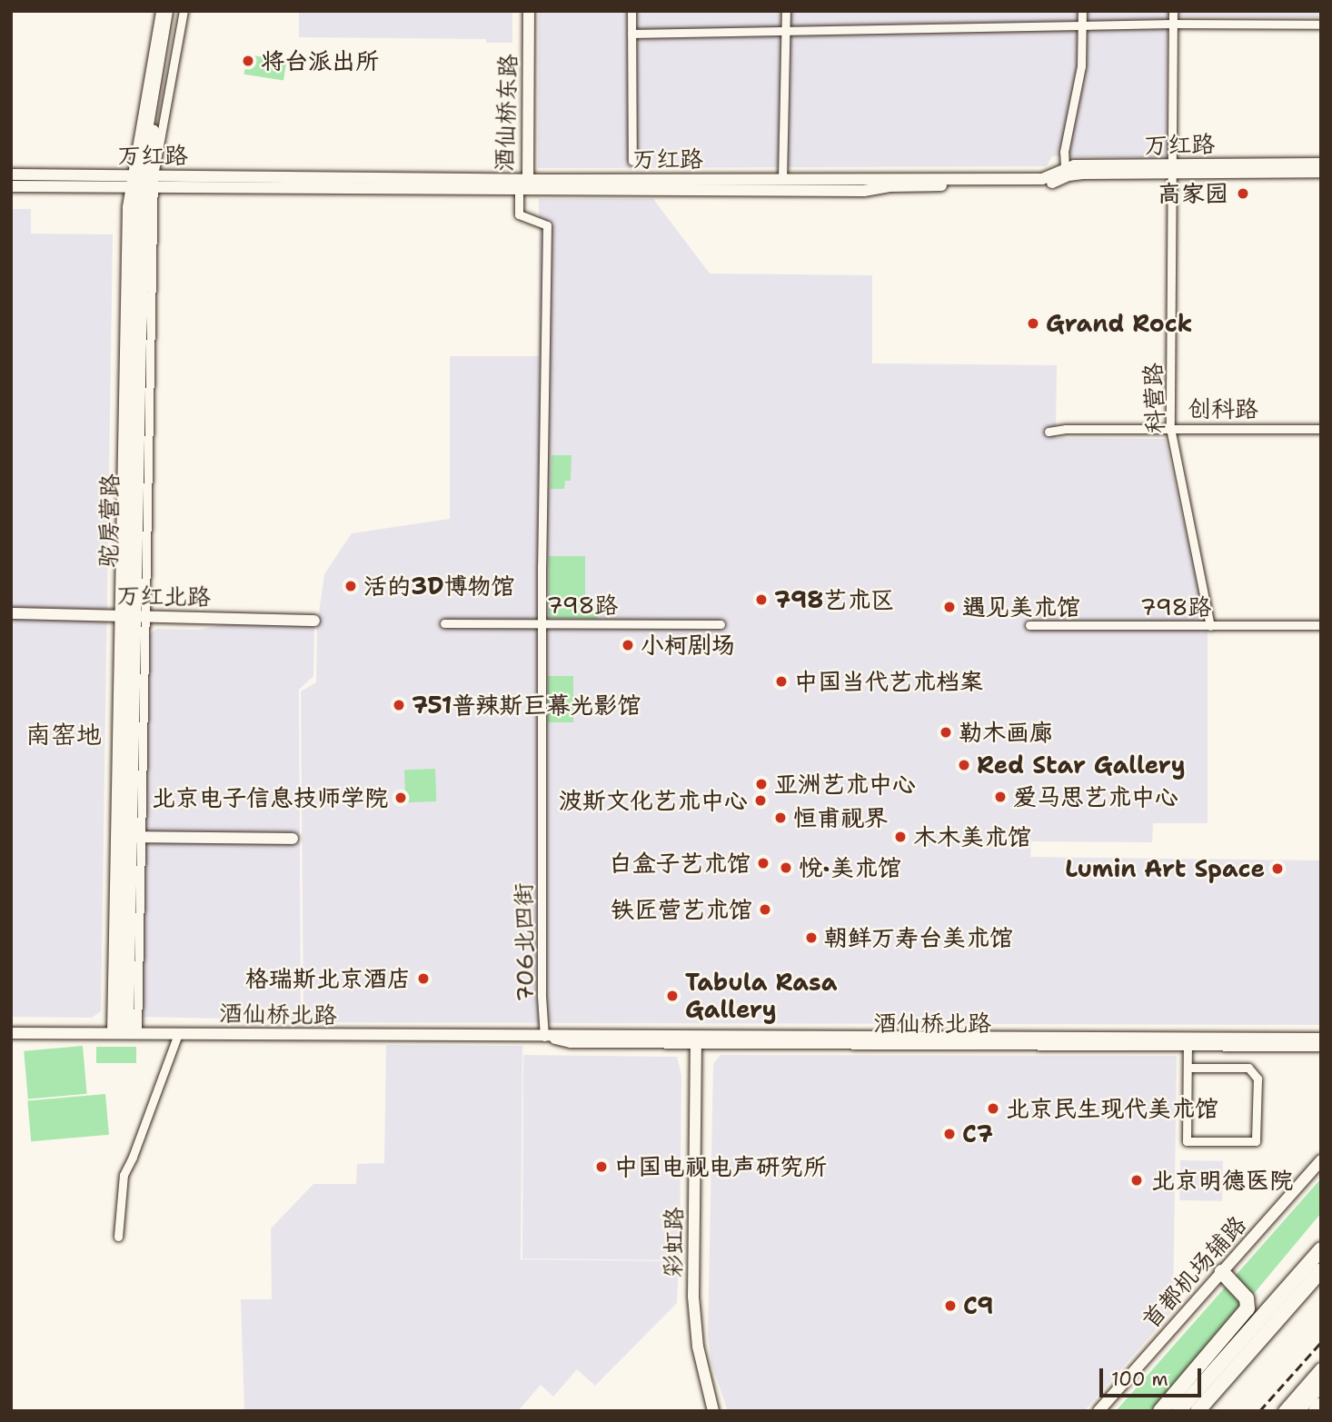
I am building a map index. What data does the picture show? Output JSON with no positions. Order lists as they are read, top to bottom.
{
  "streets": {
    "street": [
      "酒仙桥东路",
      "万红路",
      "科营路",
      "创科路",
      "驼房营路",
      "万红北路",
      "798路",
      "706北四街",
      "酒仙桥北路",
      "彩虹路",
      "首都机场辅路"
    ]
  },
  "crossings": [
    ["酒仙桥东路", "万红路"],
    ["酒仙桥东路", "706北四街"],
    ["万红路", "科营路"],
    ["万红路", "驼房营路"],
    ["万红路", "706北四街"],
    ["科营路", "创科路"],
    ["科营路", "798路"],
    ["驼房营路", "万红北路"],
    ["驼房营路", "酒仙桥北路"],
    ["798路", "706北四街"],
    ["706北四街", "酒仙桥北路"],
    ["酒仙桥北路", "彩虹路"]
  ],
  "districts": ["南窑地"],
  "places": [
    "将台派出所",
    "高家园",
    "Grand Rock",
    "活的3D博物馆",
    "798艺术区",
    "遇见美术馆",
    "小柯剧场",
    "中国当代艺术档案",
    "751普辣斯巨幕光影馆",
    "勒木画廊",
    "Red Star Gallery",
    "亚洲艺术中心",
    "爱马思艺术中心",
    "北京电子信息技师学院",
    "波斯文化艺术中心",
    "恒甫视界",
    "木木美术馆",
    "白盒子艺术馆",
    "悦·美术馆",
    "Lumin Art Space",
    "铁匠营艺术馆",
    "朝鲜万寿台美术馆",
    "格瑞斯北京酒店",
    "Tabula Rasa Gallery",
    "北京民生现代美术馆",
    "C7",
    "中国电视电声研究所",
    "北京明德医院",
    "C9"
  ],
  "scale_bar": "100 m"
}
